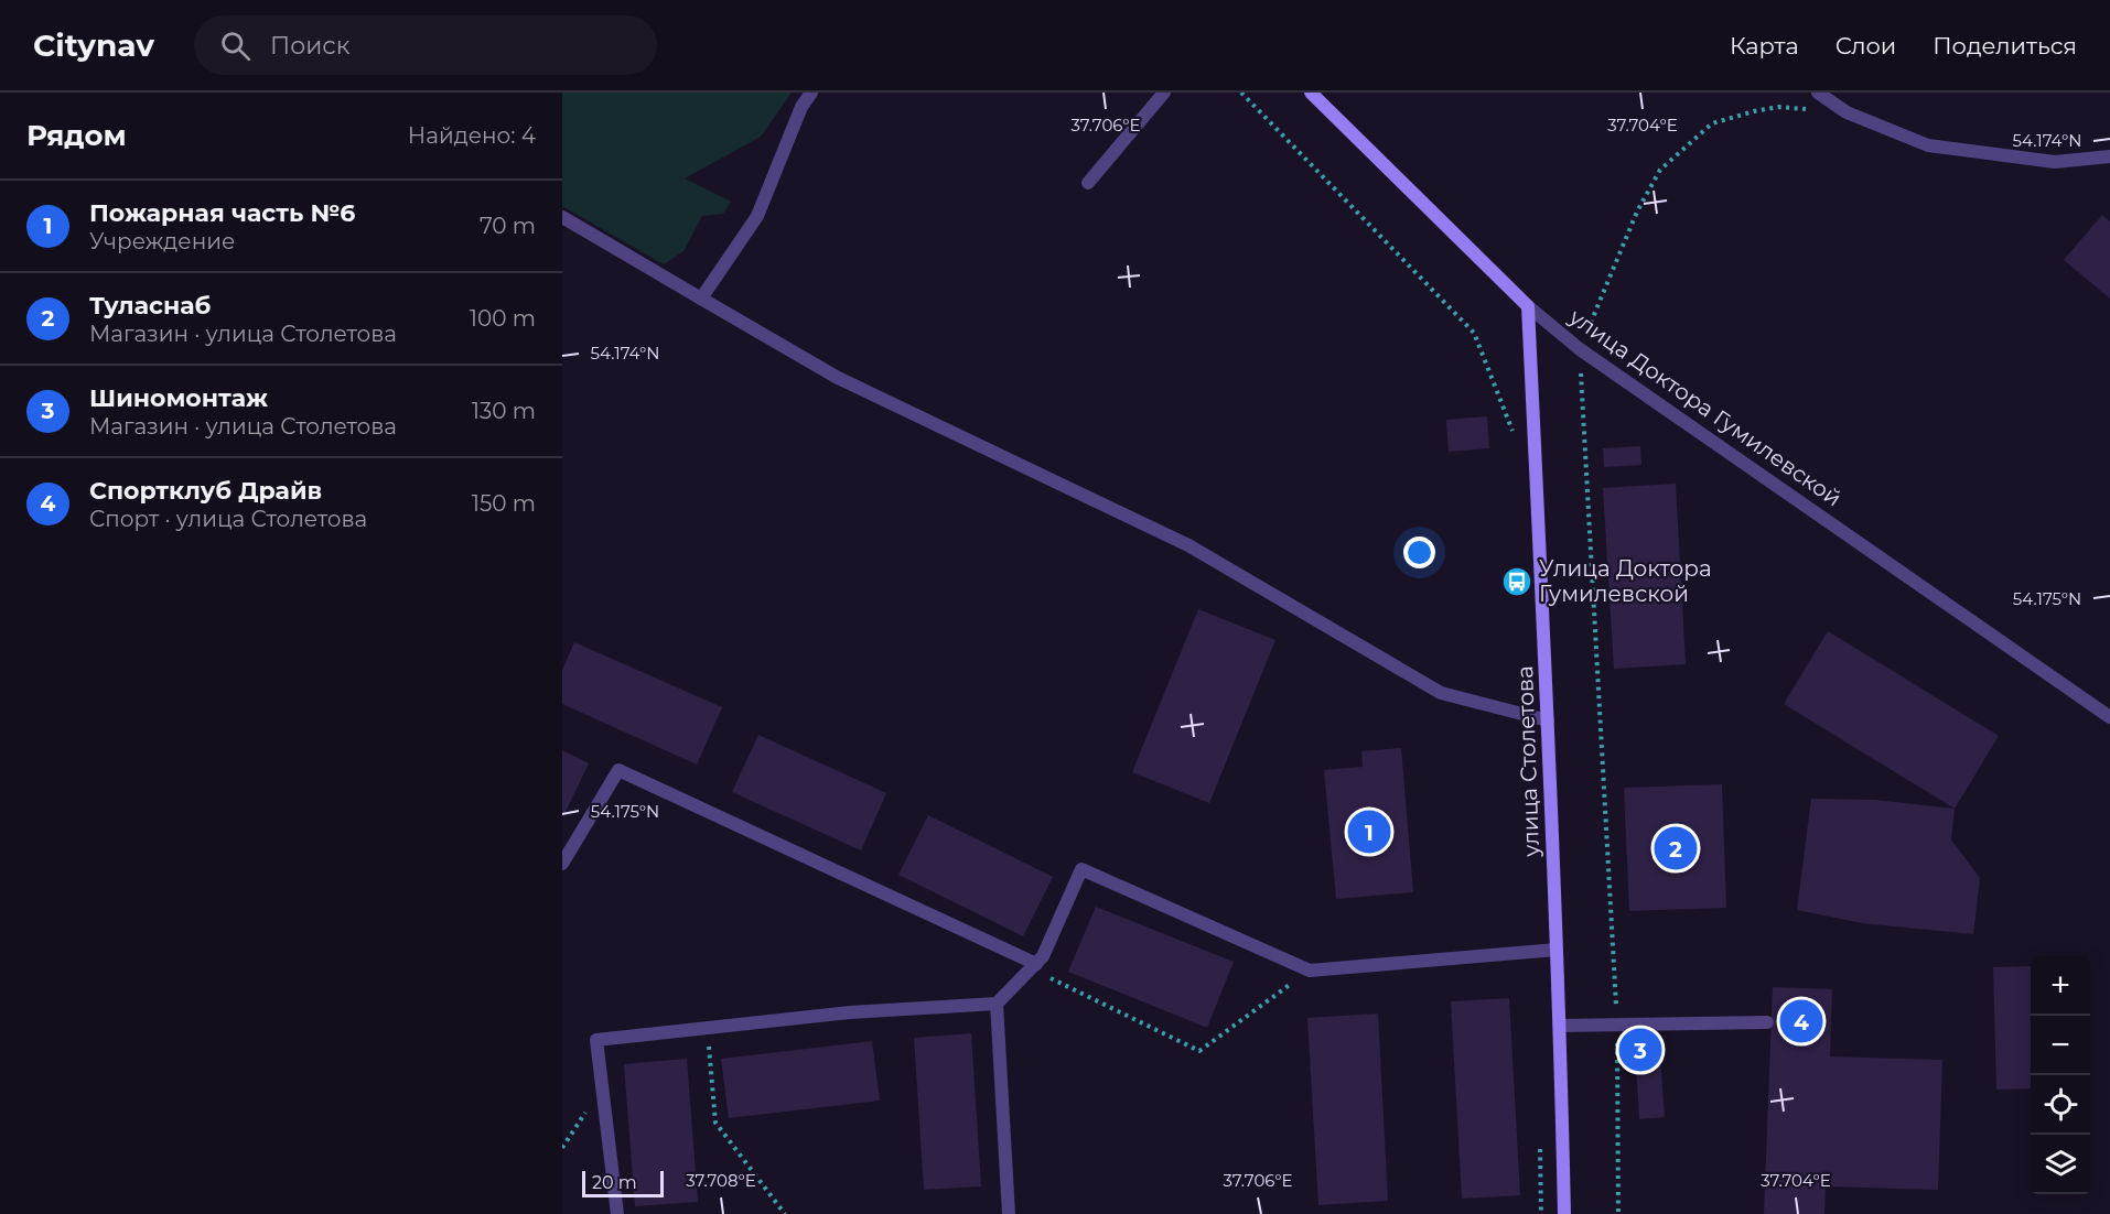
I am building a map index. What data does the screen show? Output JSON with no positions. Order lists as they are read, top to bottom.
{
  "streets": {
    "main road": ["улица Доктора Гумилевской", "улица Столетова"]
  },
  "crossings": [
    ["улица Доктора Гумилевской", "улица Столетова"]
  ],
  "places": {
    "bus stop": ["Улица Доктора Гумилевской"]
  },
  "scale_bar": "20 m",
  "page": {
    "header": "Citynav",
    "search": "Поиск",
    "nav": ["Карта", "Слои", "Поделиться"],
    "heading": ["Рядом", "Найдено: 4"],
    "list": [
      {
        "mark": "1",
        "name": "Пожарная часть №6",
        "note": "Учреждение",
        "value": "70 m"
      },
      {
        "mark": "2",
        "name": "Туласнаб",
        "note": "Магазин · улица Столетова",
        "value": "100 m"
      },
      {
        "mark": "3",
        "name": "Шиномонтаж",
        "note": "Магазин · улица Столетова",
        "value": "130 m"
      },
      {
        "mark": "4",
        "name": "Спортклуб Драйв",
        "note": "Спорт · улица Столетова",
        "value": "150 m"
      }
    ],
    "pins": [
      "1",
      "2",
      "4",
      "3"
    ],
    "map_buttons": ["+", "−"],
    "scale": "20 m"
  },
  "coordinates": [
    "37.706°E",
    "37.704°E",
    "54.174°N",
    "54.175°N",
    "37.708°E"
  ]
}
